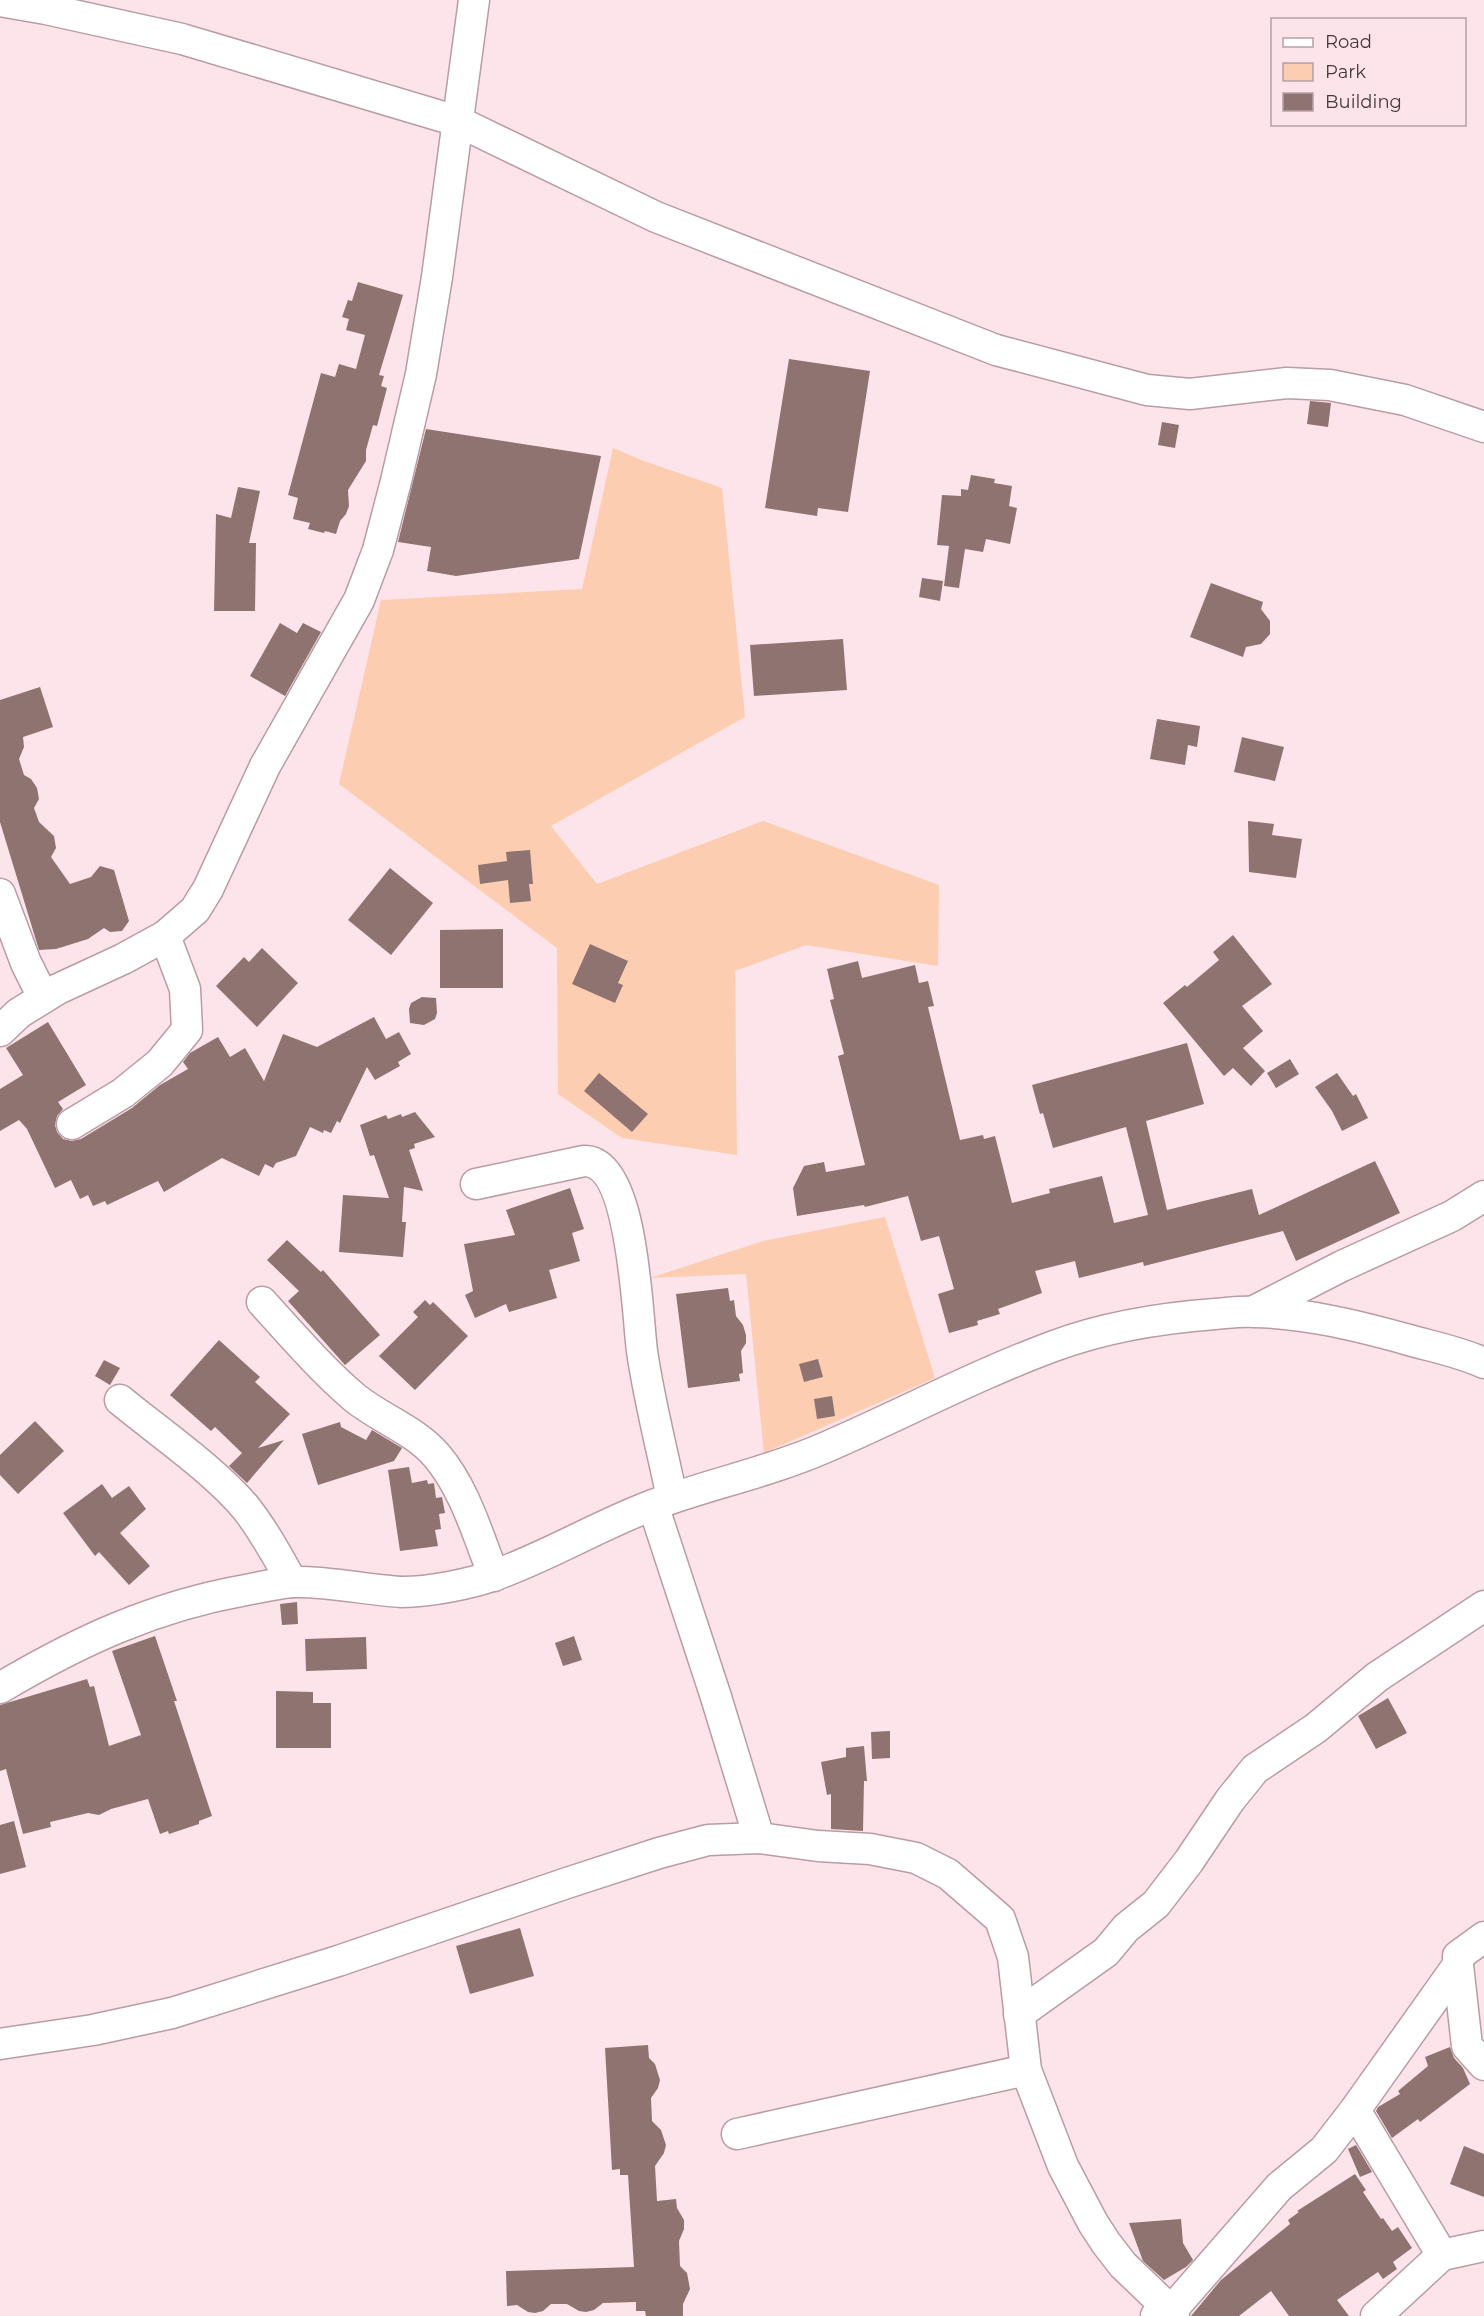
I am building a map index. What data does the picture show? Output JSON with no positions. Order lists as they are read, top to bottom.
{
  "legend": ["Road", "Park", "Building"]
}
